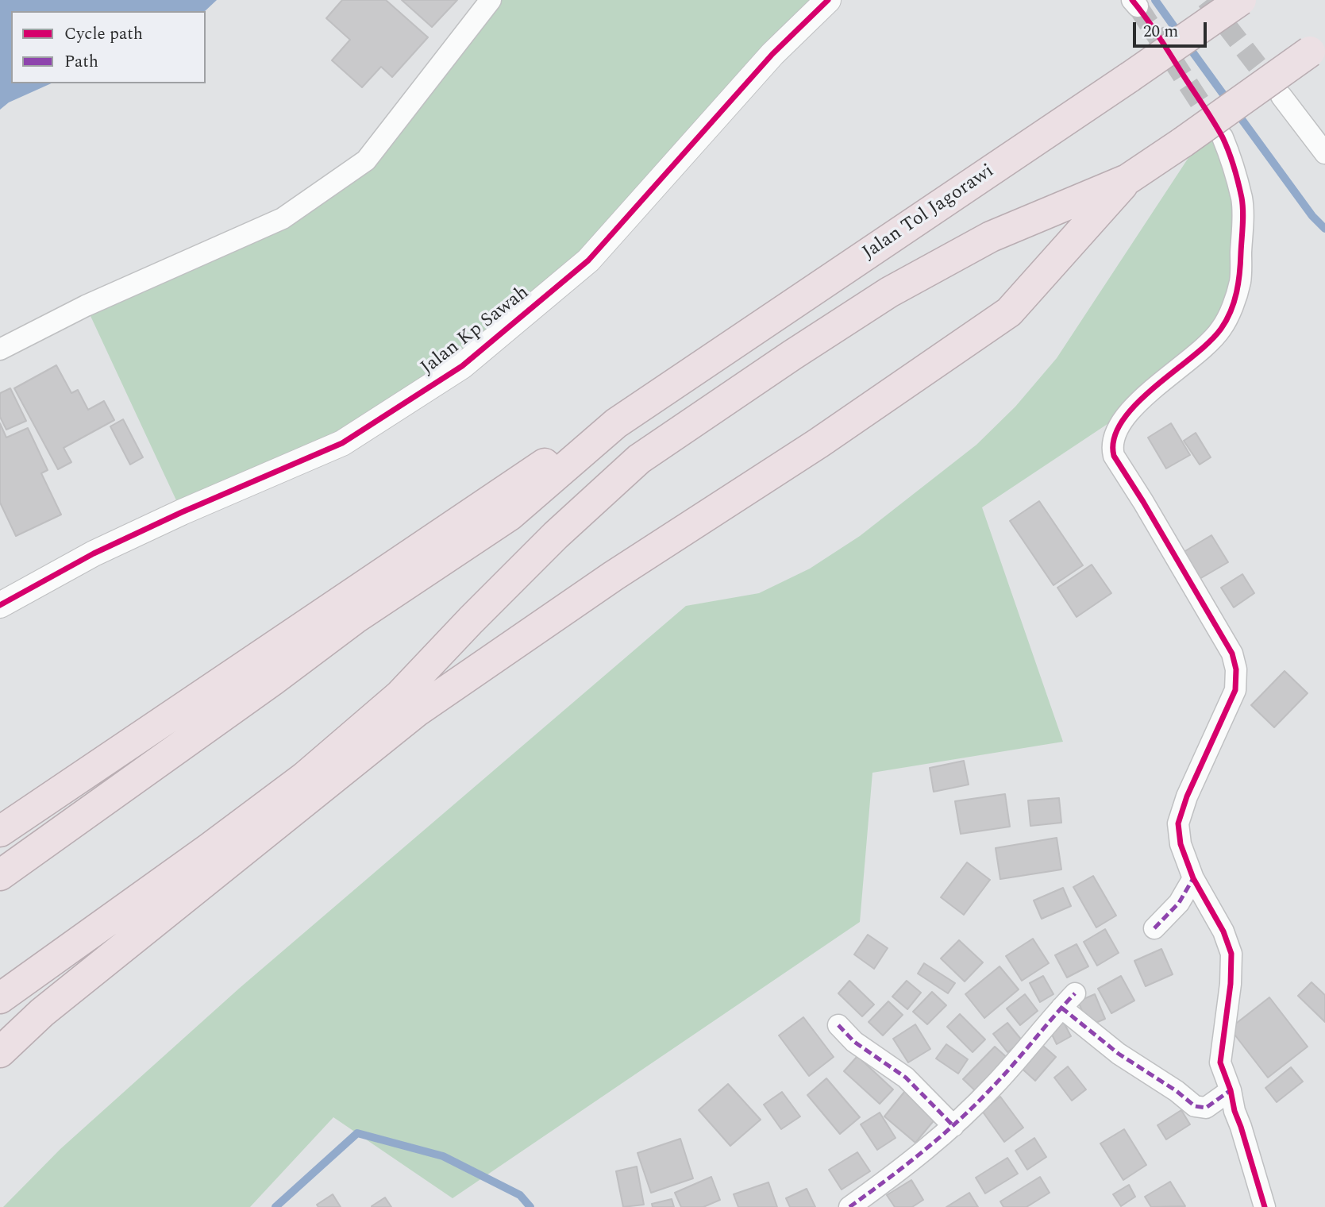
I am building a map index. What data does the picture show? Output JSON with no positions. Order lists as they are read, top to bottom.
{
  "streets": {
    "highway": ["Jalan Tol Jagorawi"],
    "street": ["Jalan Kp Sawah"]
  },
  "legend": ["Cycle path", "Path"],
  "scale_bar": "20 m"
}
